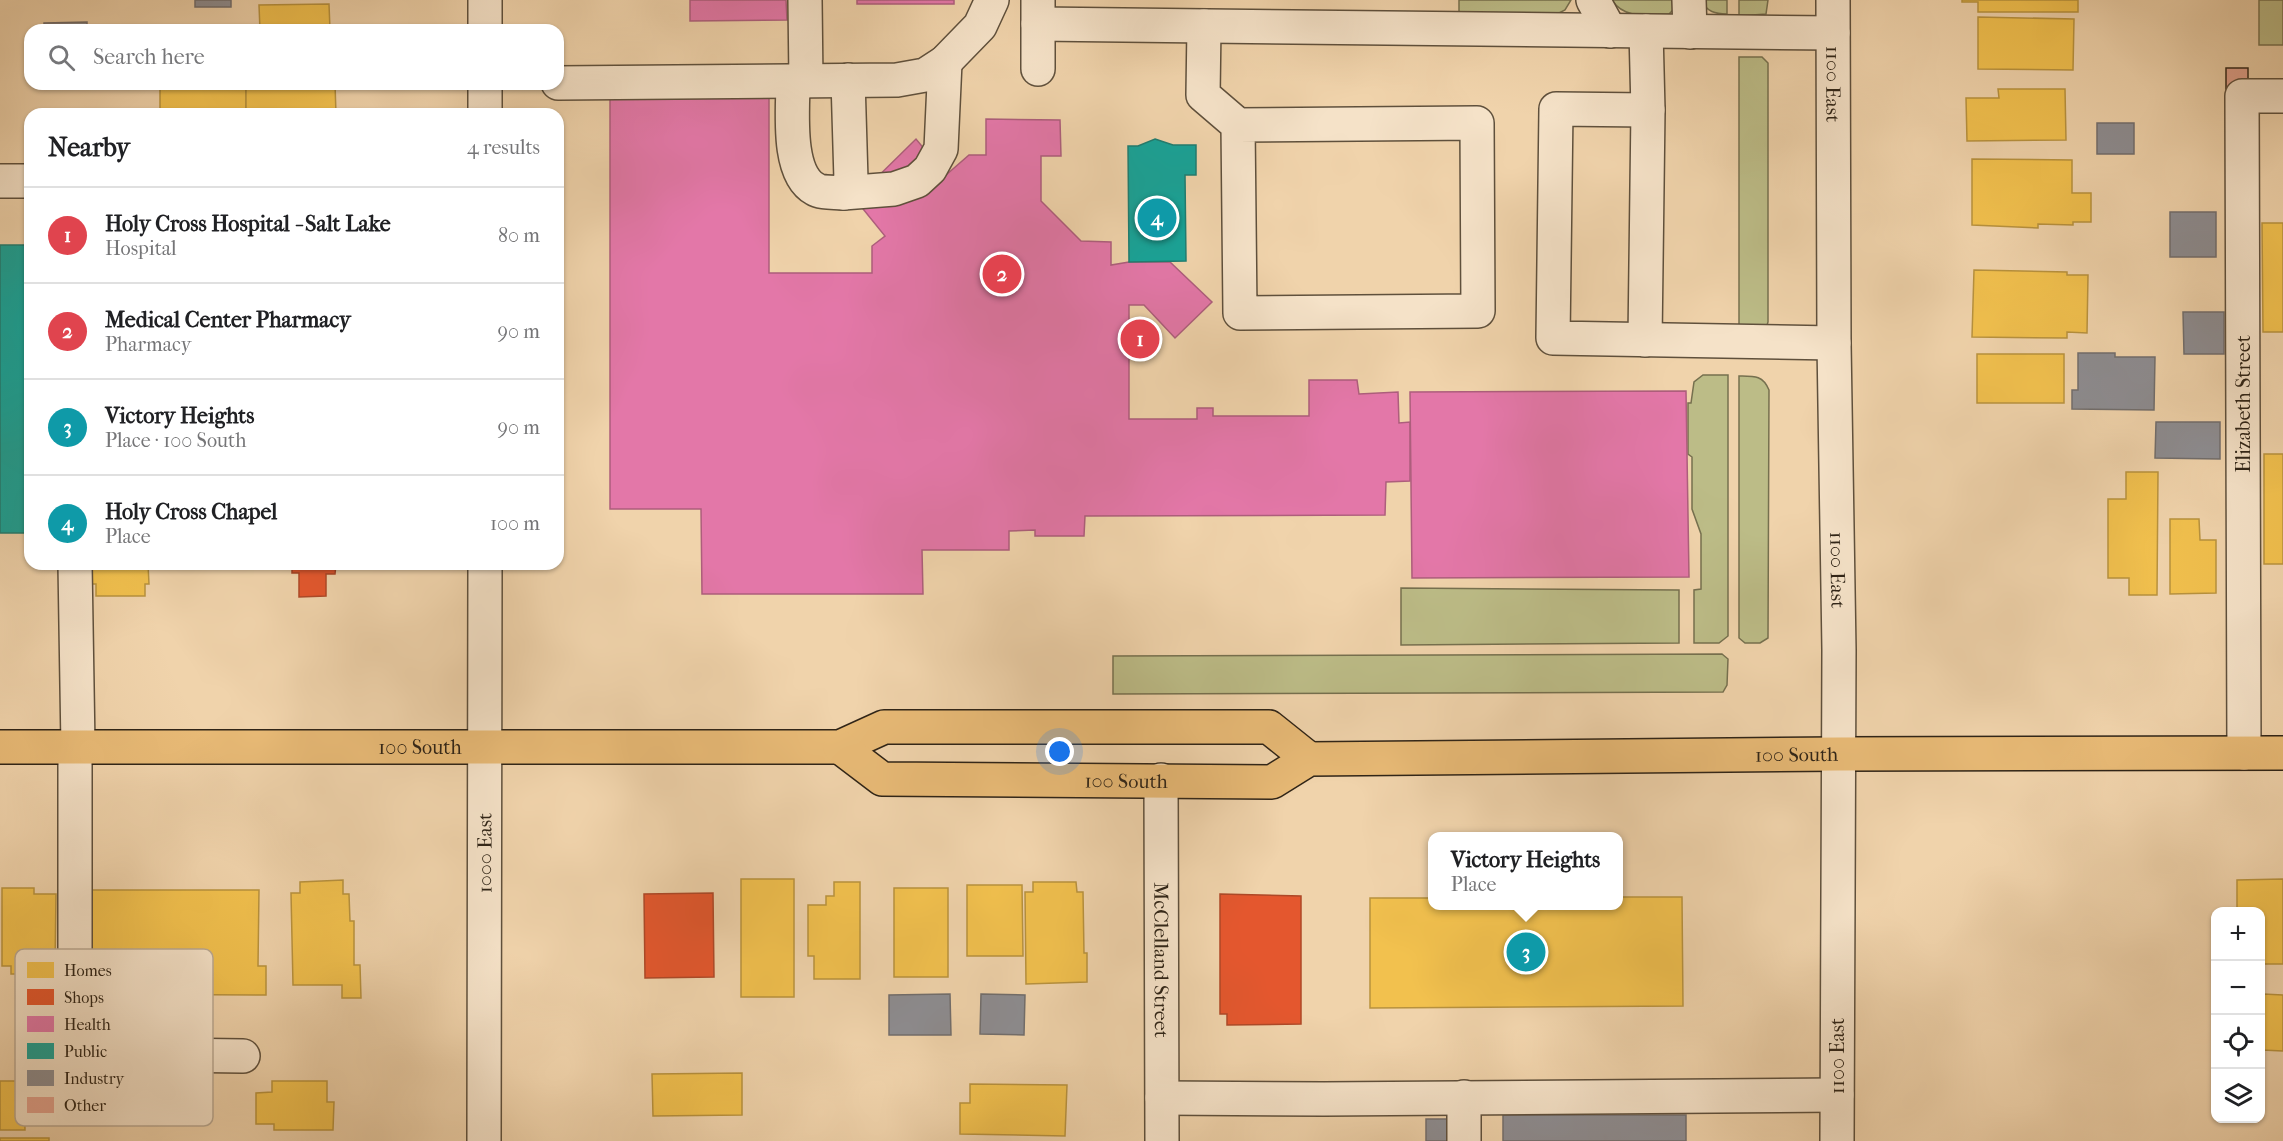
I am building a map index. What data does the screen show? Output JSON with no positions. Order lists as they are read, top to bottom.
{
  "streets": {
    "main road": ["100 South"],
    "street": [
      "1100 East",
      "Elizabeth Street",
      "1000 East",
      "McClelland Street"
    ]
  },
  "crossings": [
    ["1100 East", "100 South"],
    ["Elizabeth Street", "100 South"],
    ["100 South", "1000 East"],
    ["100 South", "McClelland Street"]
  ],
  "legend": [
    "Homes",
    "Shops",
    "Health",
    "Public",
    "Industry",
    "Other"
  ],
  "page": {
    "search": "Search here",
    "heading": ["Nearby", "4 results"],
    "list": [
      {
        "mark": "1",
        "name": "Holy Cross Hospital - Salt Lake",
        "note": "Hospital",
        "value": "80 m"
      },
      {
        "mark": "2",
        "name": "Medical Center Pharmacy",
        "note": "Pharmacy",
        "value": "90 m"
      },
      {
        "mark": "3",
        "name": "Victory Heights",
        "note": "Place · 100 South",
        "value": "90 m"
      },
      {
        "mark": "4",
        "name": "Holy Cross Chapel",
        "note": "Place",
        "value": "100 m"
      }
    ],
    "pins": [
      "4",
      "2",
      "1",
      "3"
    ],
    "popup": ["Victory Heights", "Place"],
    "map_buttons": ["+", "−"]
  }
}
